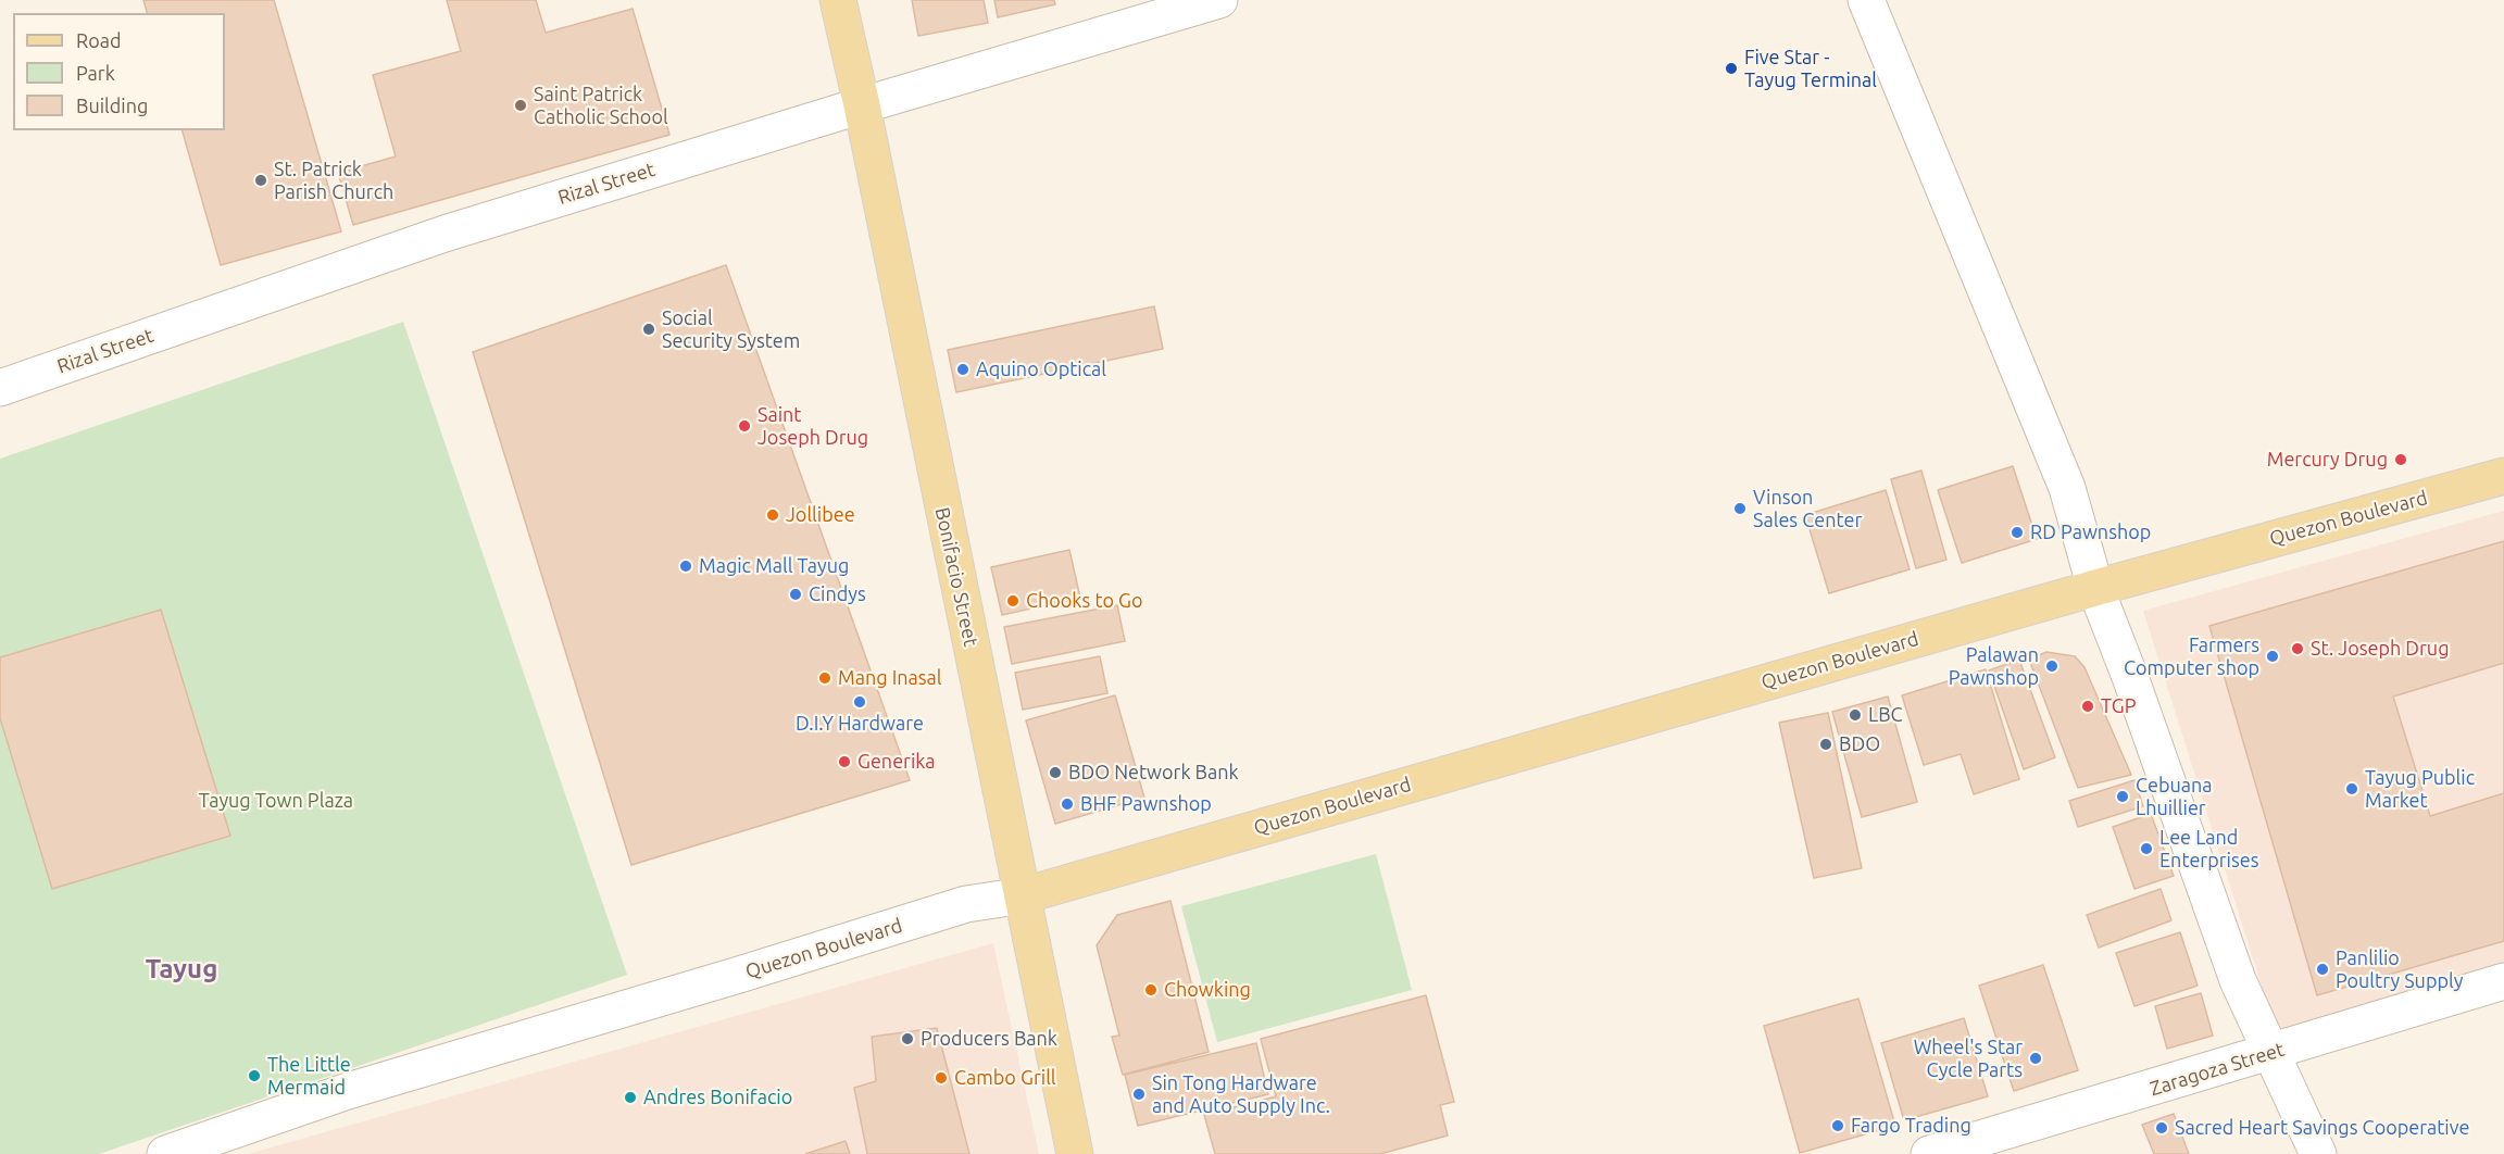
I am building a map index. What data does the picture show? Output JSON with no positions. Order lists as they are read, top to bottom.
{
  "streets": {
    "main road": ["Quezon Boulevard", "Bonifacio Street"],
    "street": ["Rizal Street", "Zaragoza Street"]
  },
  "crossings": [
    ["Rizal Street", "Bonifacio Street"],
    ["Quezon Boulevard", "Bonifacio Street"]
  ],
  "districts": ["Tayug"],
  "parks": ["Tayug Town Plaza"],
  "places": [
    "Five Star - Tayug Terminal",
    "Saint Patrick Catholic School",
    "St. Patrick Parish Church",
    "Social Security System",
    "Aquino Optical",
    "Saint Joseph Drug",
    "Mercury Drug",
    "Vinson Sales Center",
    "Jollibee",
    "RD Pawnshop",
    "Magic Mall Tayug",
    "Cindys",
    "Chooks to Go",
    "St. Joseph Drug",
    "Farmers Computer shop",
    "Palawan Pawnshop",
    "Mang Inasal",
    "D.I.Y Hardware",
    "TGP",
    "LBC",
    "BDO",
    "Generika",
    "BDO Network Bank",
    "Tayug Public Market",
    "Cebuana Lhuillier",
    "BHF Pawnshop",
    "Lee Land Enterprises",
    "Panlilio Poultry Supply",
    "Chowking",
    "Producers Bank",
    "Wheel's Star Cycle Parts",
    "The Little Mermaid",
    "Cambo Grill",
    "Sin Tong Hardware and Auto Supply Inc.",
    "Andres Bonifacio",
    "Fargo Trading",
    "Sacred Heart Savings Cooperative"
  ],
  "legend": ["Road", "Park", "Building"]
}
